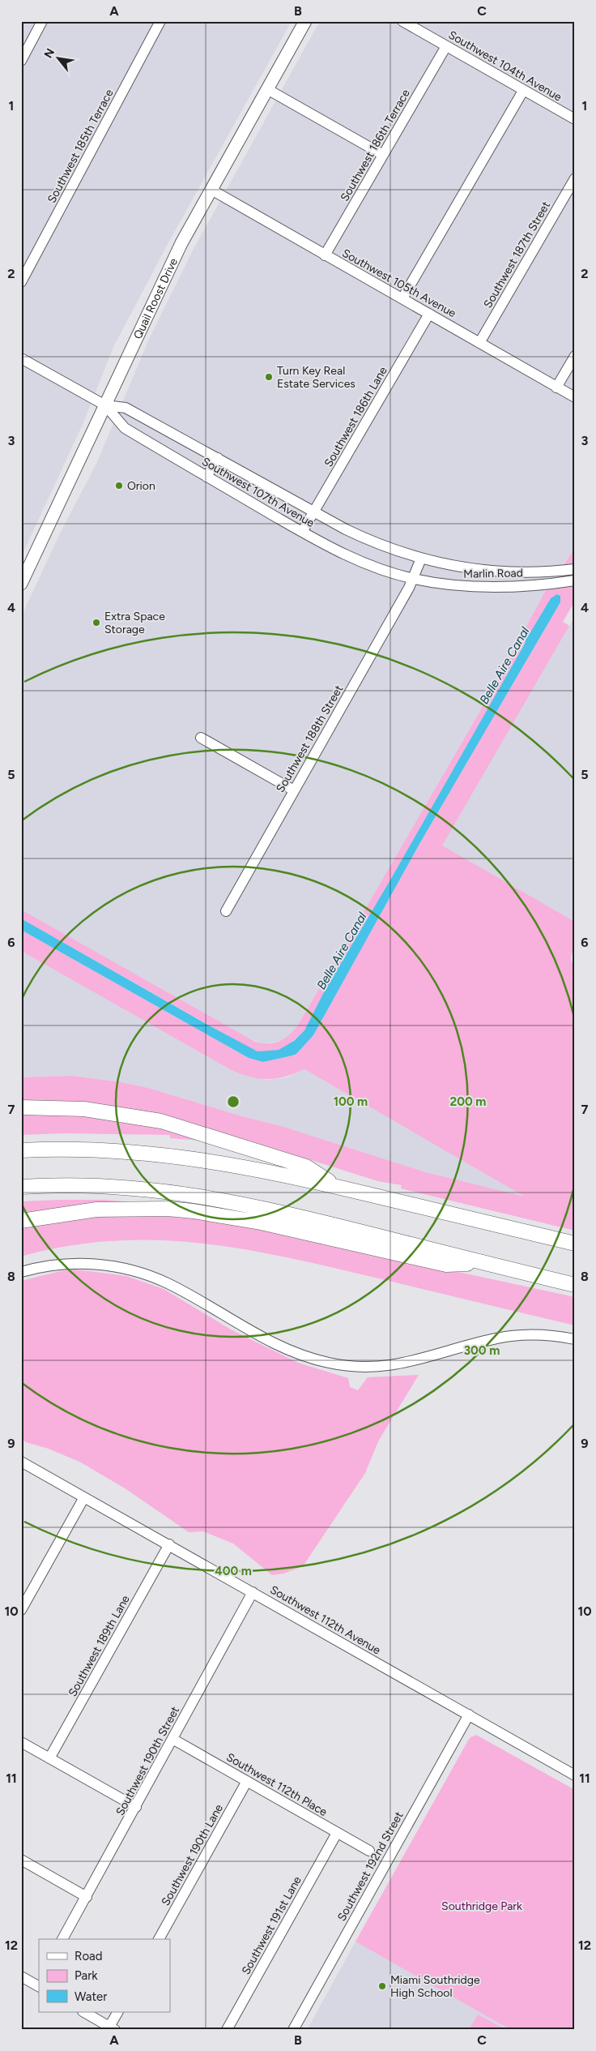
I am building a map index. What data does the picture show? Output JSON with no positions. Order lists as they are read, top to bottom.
{
  "streets": {
    "main road": ["Quail Roost Drive"],
    "street": [
      "Southwest 104th Avenue",
      "Southwest 186th Terrace",
      "Southwest 185th Terrace",
      "Southwest 187th Street",
      "Southwest 105th Avenue",
      "Southwest 186th Lane",
      "Southwest 107th Avenue",
      "Marlin Road",
      "Southwest 188th Street",
      "Southwest 112th Avenue",
      "Southwest 189th Lane",
      "Southwest 190th Street",
      "Southwest 112th Place",
      "Southwest 190th Lane",
      "Southwest 192nd Street",
      "Southwest 191st Lane"
    ]
  },
  "crossings": [
    ["Southwest 104th Avenue", "Southwest 186th Terrace"],
    ["Southwest 186th Terrace", "Southwest 105th Avenue"],
    ["Southwest 187th Street", "Southwest 105th Avenue"],
    ["Southwest 105th Avenue", "Quail Roost Drive"],
    ["Southwest 105th Avenue", "Southwest 186th Lane"],
    ["Quail Roost Drive", "Southwest 107th Avenue"],
    ["Southwest 186th Lane", "Southwest 107th Avenue"],
    ["Southwest 107th Avenue", "Marlin Road"],
    ["Southwest 107th Avenue", "Southwest 188th Street"],
    ["Marlin Road", "Southwest 188th Street"],
    ["Southwest 112th Avenue", "Southwest 189th Lane"],
    ["Southwest 112th Avenue", "Southwest 190th Street"],
    ["Southwest 112th Avenue", "Southwest 192nd Street"],
    ["Southwest 190th Street", "Southwest 112th Place"],
    ["Southwest 112th Place", "Southwest 190th Lane"],
    ["Southwest 112th Place", "Southwest 191st Lane"]
  ],
  "water": ["Belle Aire Canal"],
  "parks": ["Southridge Park"],
  "places": [
    "Turn Key Real Estate Services",
    "Orion",
    "Extra Space Storage",
    "Miami Southridge High School"
  ],
  "legend": ["Road", "Park", "Water"],
  "north": "top left",
  "grid": {
    "columns": ["A", "B", "C"],
    "rows": [
      "1",
      "2",
      "3",
      "4",
      "5",
      "6",
      "7",
      "8",
      "9",
      "10",
      "11",
      "12"
    ]
  },
  "rings": [
    "100 m",
    "200 m",
    "300 m",
    "400 m"
  ]
}
